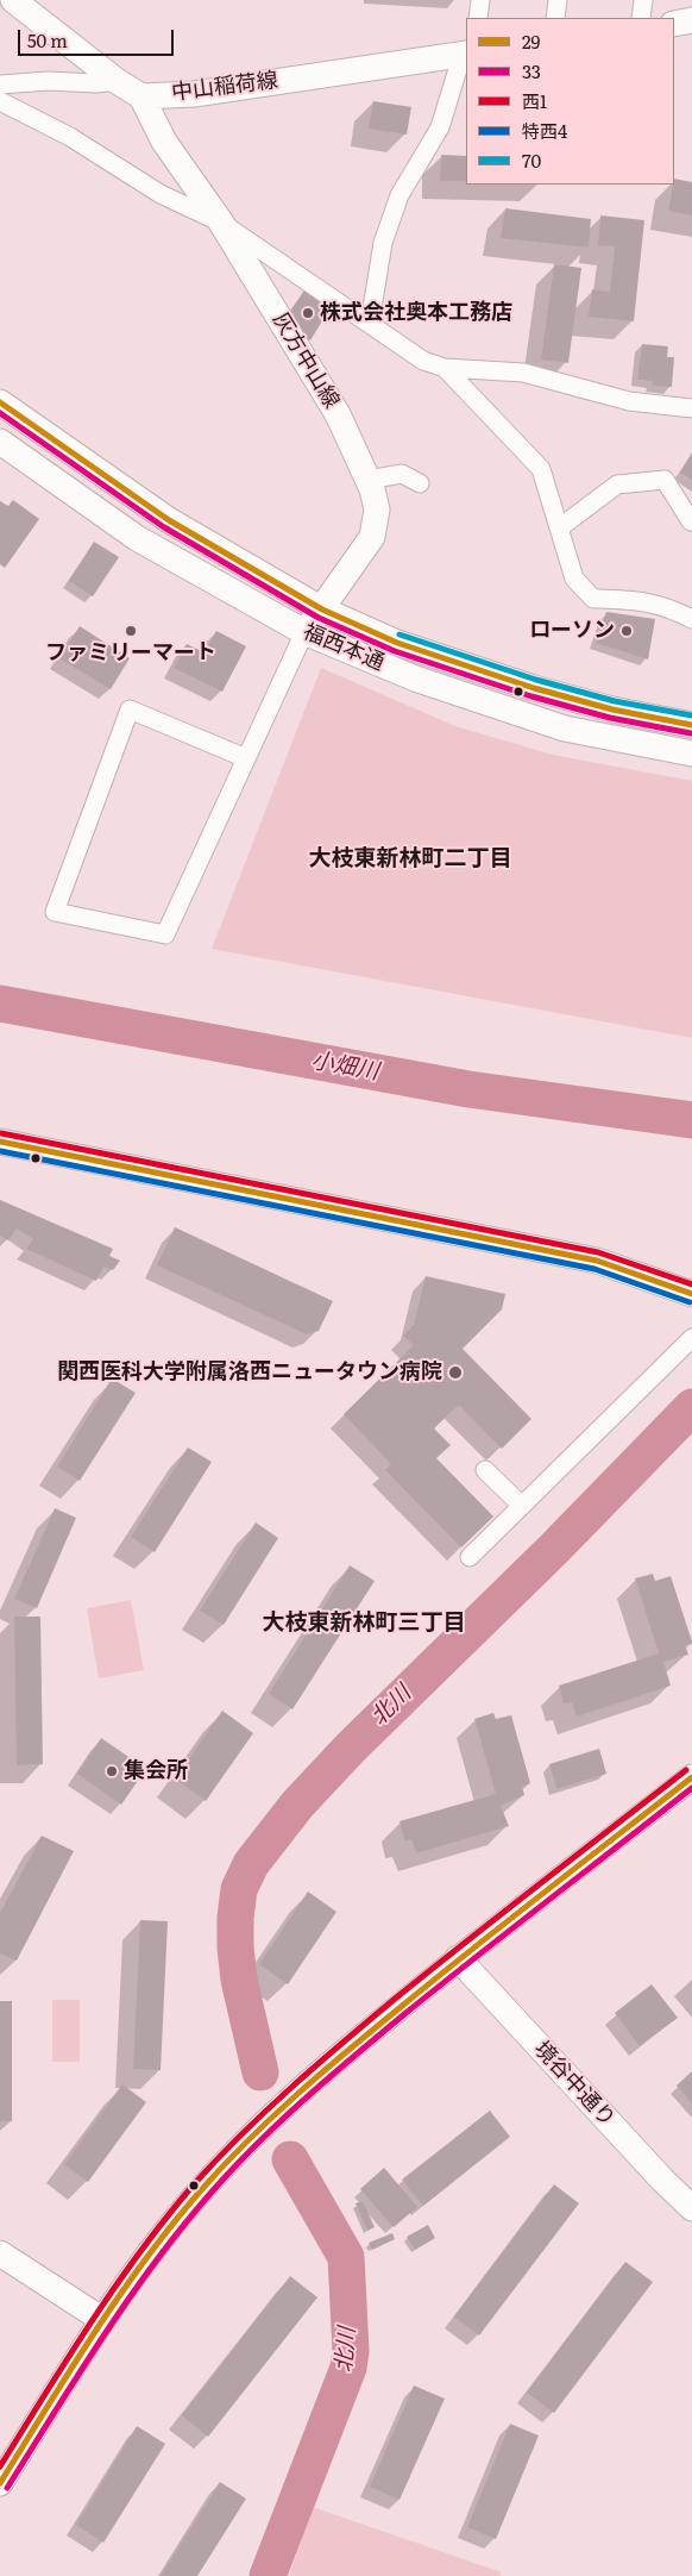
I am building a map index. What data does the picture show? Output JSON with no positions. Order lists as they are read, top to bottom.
{
  "streets": {
    "main road": [
      "中山稲荷線",
      "灰方中山線",
      "福西本通",
      "境谷中通り"
    ]
  },
  "crossings": [
    ["中山稲荷線", "灰方中山線"],
    ["灰方中山線", "福西本通"]
  ],
  "districts": ["大枝東新林町二丁目", "大枝東新林町三丁目"],
  "water": ["小畑川", "北川"],
  "places": [
    "株式会社奥本工務店",
    "ファミリーマート",
    "ローソン",
    "関西医科大学附属洛西ニュータウン病院",
    "集会所"
  ],
  "lines": [
    "transit line 29",
    "transit line 33",
    "transit line 70",
    "transit line 西1",
    "transit line 特西4"
  ],
  "legend": [
    "29",
    "33",
    "西1",
    "特西4",
    "70"
  ],
  "scale_bar": "50 m"
}
